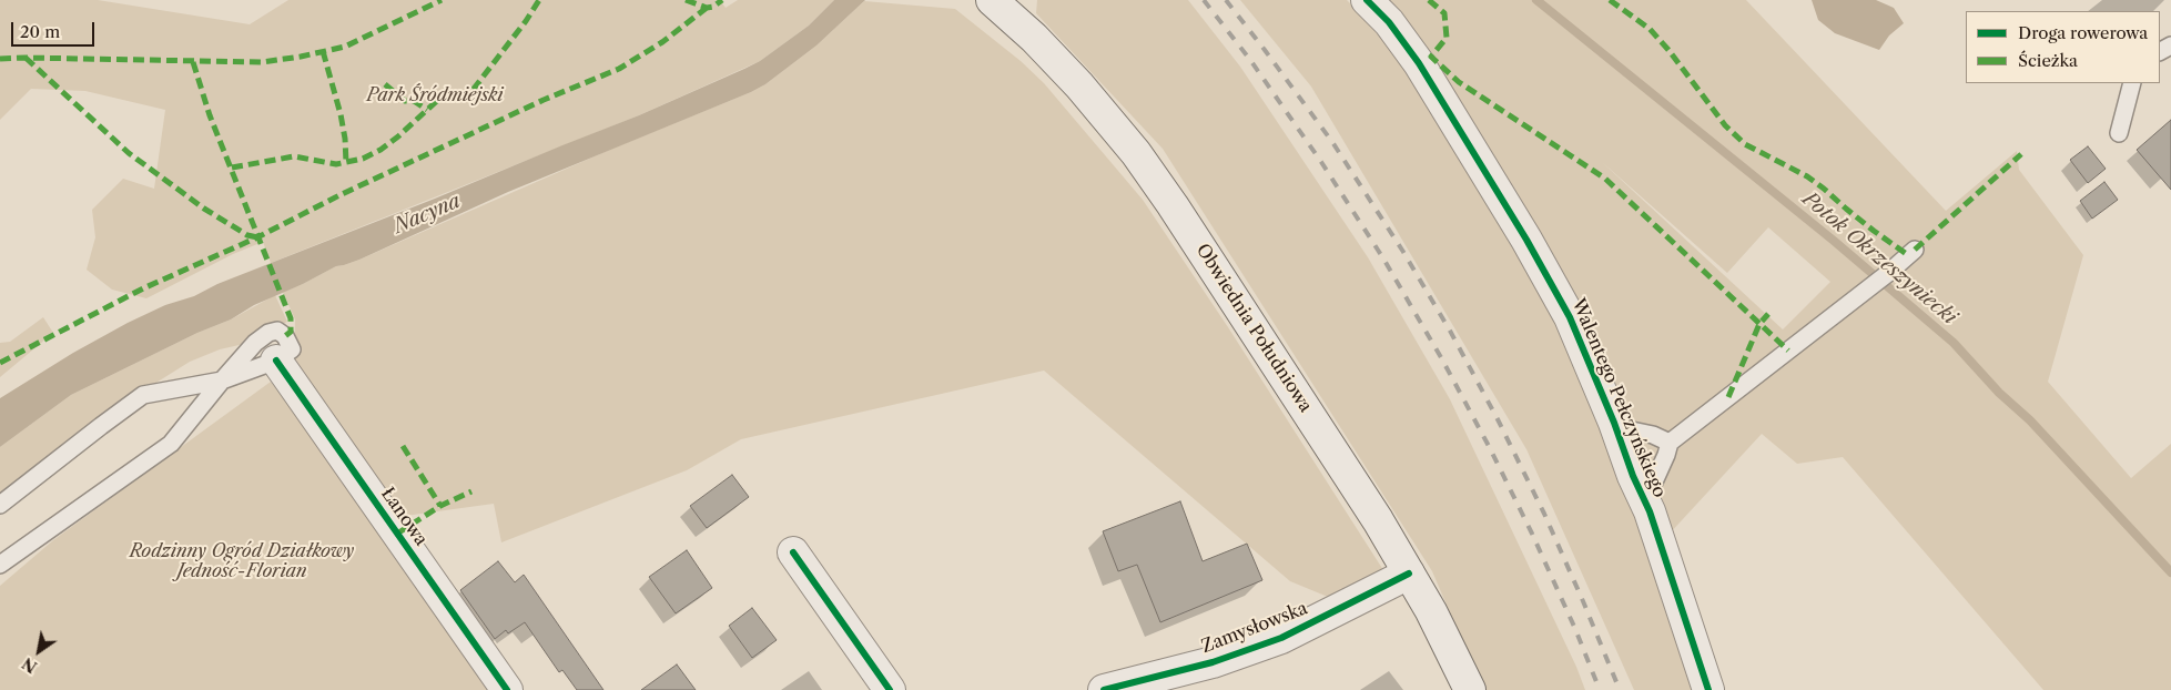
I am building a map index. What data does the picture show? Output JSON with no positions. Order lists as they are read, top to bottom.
{
  "streets": {
    "street": [
      "Obwiednia Południowa",
      "Walentego Pełczyńskiego",
      "Łanowa",
      "Zamysłowska"
    ]
  },
  "crossings": [
    ["Obwiednia Południowa", "Zamysłowska"]
  ],
  "water": ["Nacyna", "Potok Okrzeszyniecki"],
  "parks": ["Park Śródmiejski", "Rodzinny Ogród Działkowy Jedność-Florian"],
  "legend": ["Droga rowerowa", "Ścieżka"],
  "scale_bar": "20 m",
  "north": "bottom left"
}
